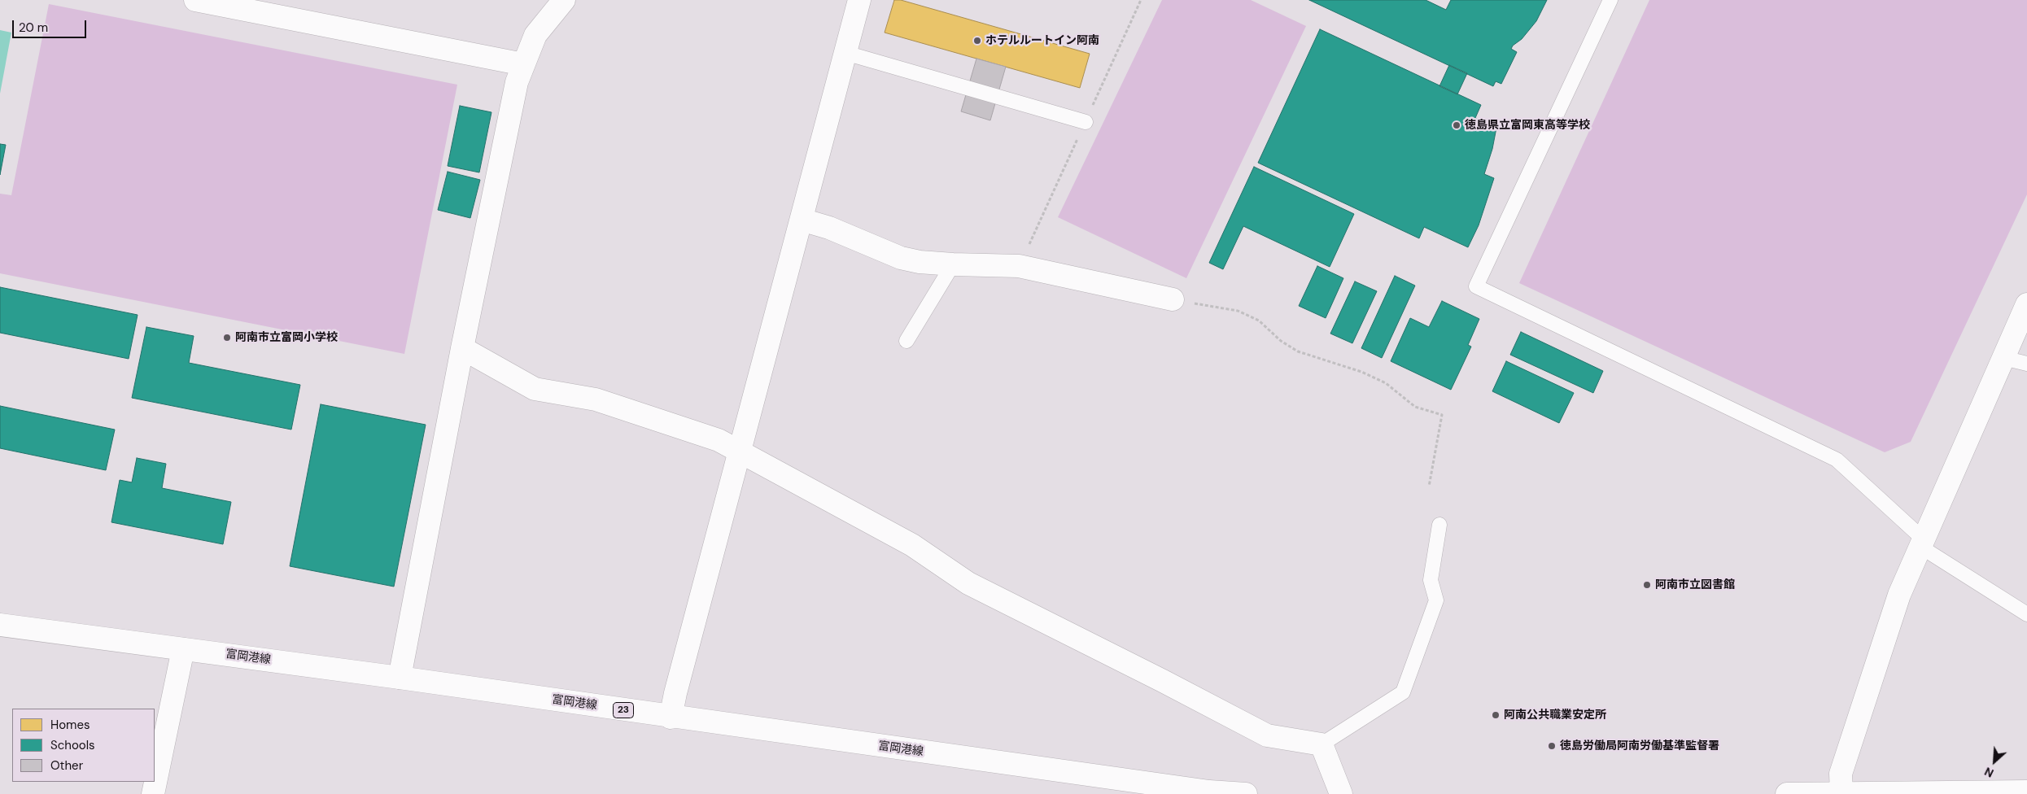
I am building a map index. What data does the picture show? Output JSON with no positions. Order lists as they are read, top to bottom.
{
  "streets": {
    "street": ["富岡港線", "23"]
  },
  "places": [
    "ホテルルートイン阿南",
    "徳島県立富岡東高等学校",
    "阿南市立富岡小学校",
    "阿南市立図書館",
    "阿南公共職業安定所",
    "徳島労働局阿南労働基準監督署"
  ],
  "legend": ["Homes", "Schools", "Other"],
  "scale_bar": "20 m",
  "north": "bottom left"
}
